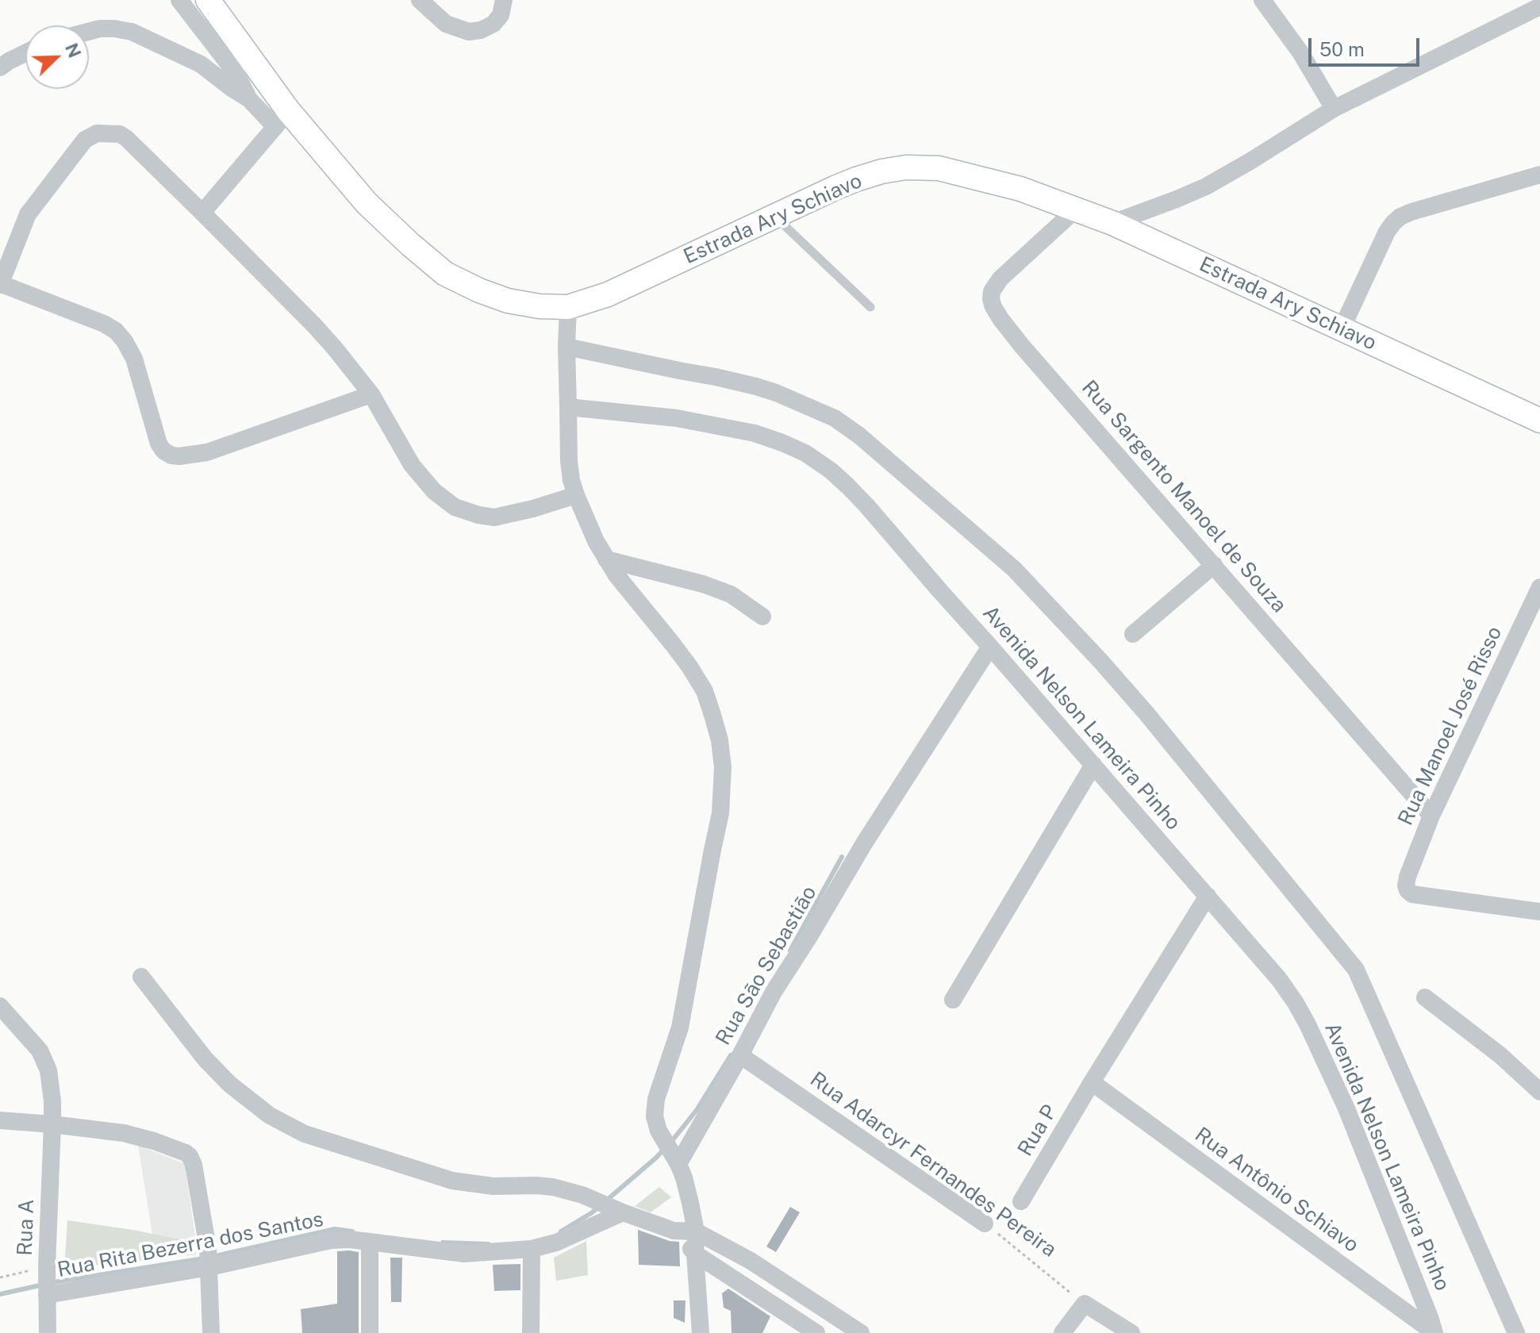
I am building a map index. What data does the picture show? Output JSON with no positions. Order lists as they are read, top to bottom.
{
  "streets": {
    "main road": ["Estrada Ary Schiavo"],
    "street": [
      "Rua Sargento Manoel de Souza",
      "Avenida Nelson Lameira Pinho",
      "Rua Manoel José Risso",
      "Rua São Sebastião",
      "Rua P",
      "Rua Adarcyr Fernandes Pereira",
      "Rua Antônio Schiavo",
      "Rua A",
      "Rua Rita Bezerra dos Santos"
    ]
  },
  "crossings": [
    ["Estrada Ary Schiavo", "Rua Sargento Manoel de Souza"],
    ["Rua Sargento Manoel de Souza", "Rua Manoel José Risso"],
    ["Avenida Nelson Lameira Pinho", "Rua São Sebastião"],
    ["Avenida Nelson Lameira Pinho", "Rua P"],
    ["Avenida Nelson Lameira Pinho", "Rua Antônio Schiavo"],
    ["Rua São Sebastião", "Rua Adarcyr Fernandes Pereira"],
    ["Rua P", "Rua Antônio Schiavo"],
    ["Rua A", "Rua Rita Bezerra dos Santos"]
  ],
  "scale_bar": "50 m",
  "north": "top right"
}
